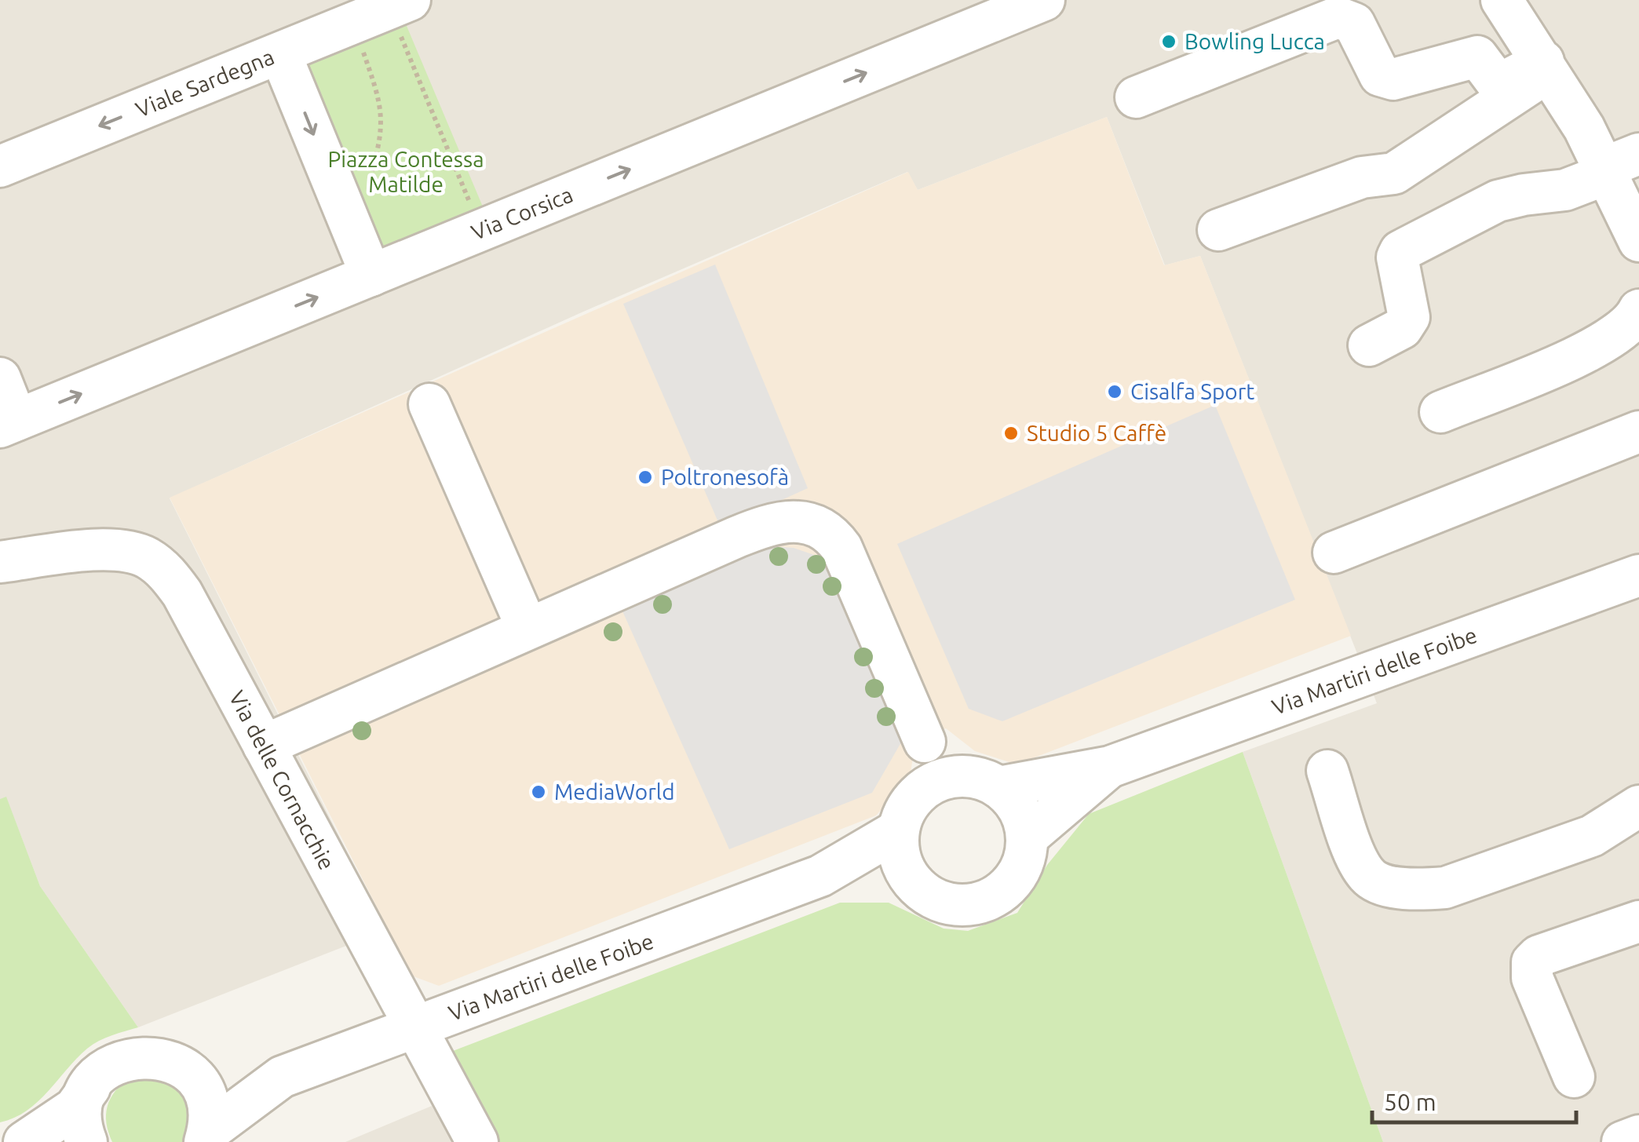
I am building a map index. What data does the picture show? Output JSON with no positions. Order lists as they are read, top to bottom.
{
  "streets": {
    "street": [
      "Viale Sardegna",
      "Via Corsica",
      "Via Martiri delle Foibe",
      "Via delle Cornacchie"
    ]
  },
  "crossings": [
    ["Via Martiri delle Foibe", "Via delle Cornacchie"]
  ],
  "one_way": ["Viale Sardegna", "Via Corsica"],
  "parks": ["Piazza Contessa Matilde"],
  "places": [
    "Bowling Lucca",
    "Cisalfa Sport",
    "Studio 5 Caffè",
    "Poltronesofà",
    "MediaWorld"
  ],
  "scale_bar": "50 m"
}
